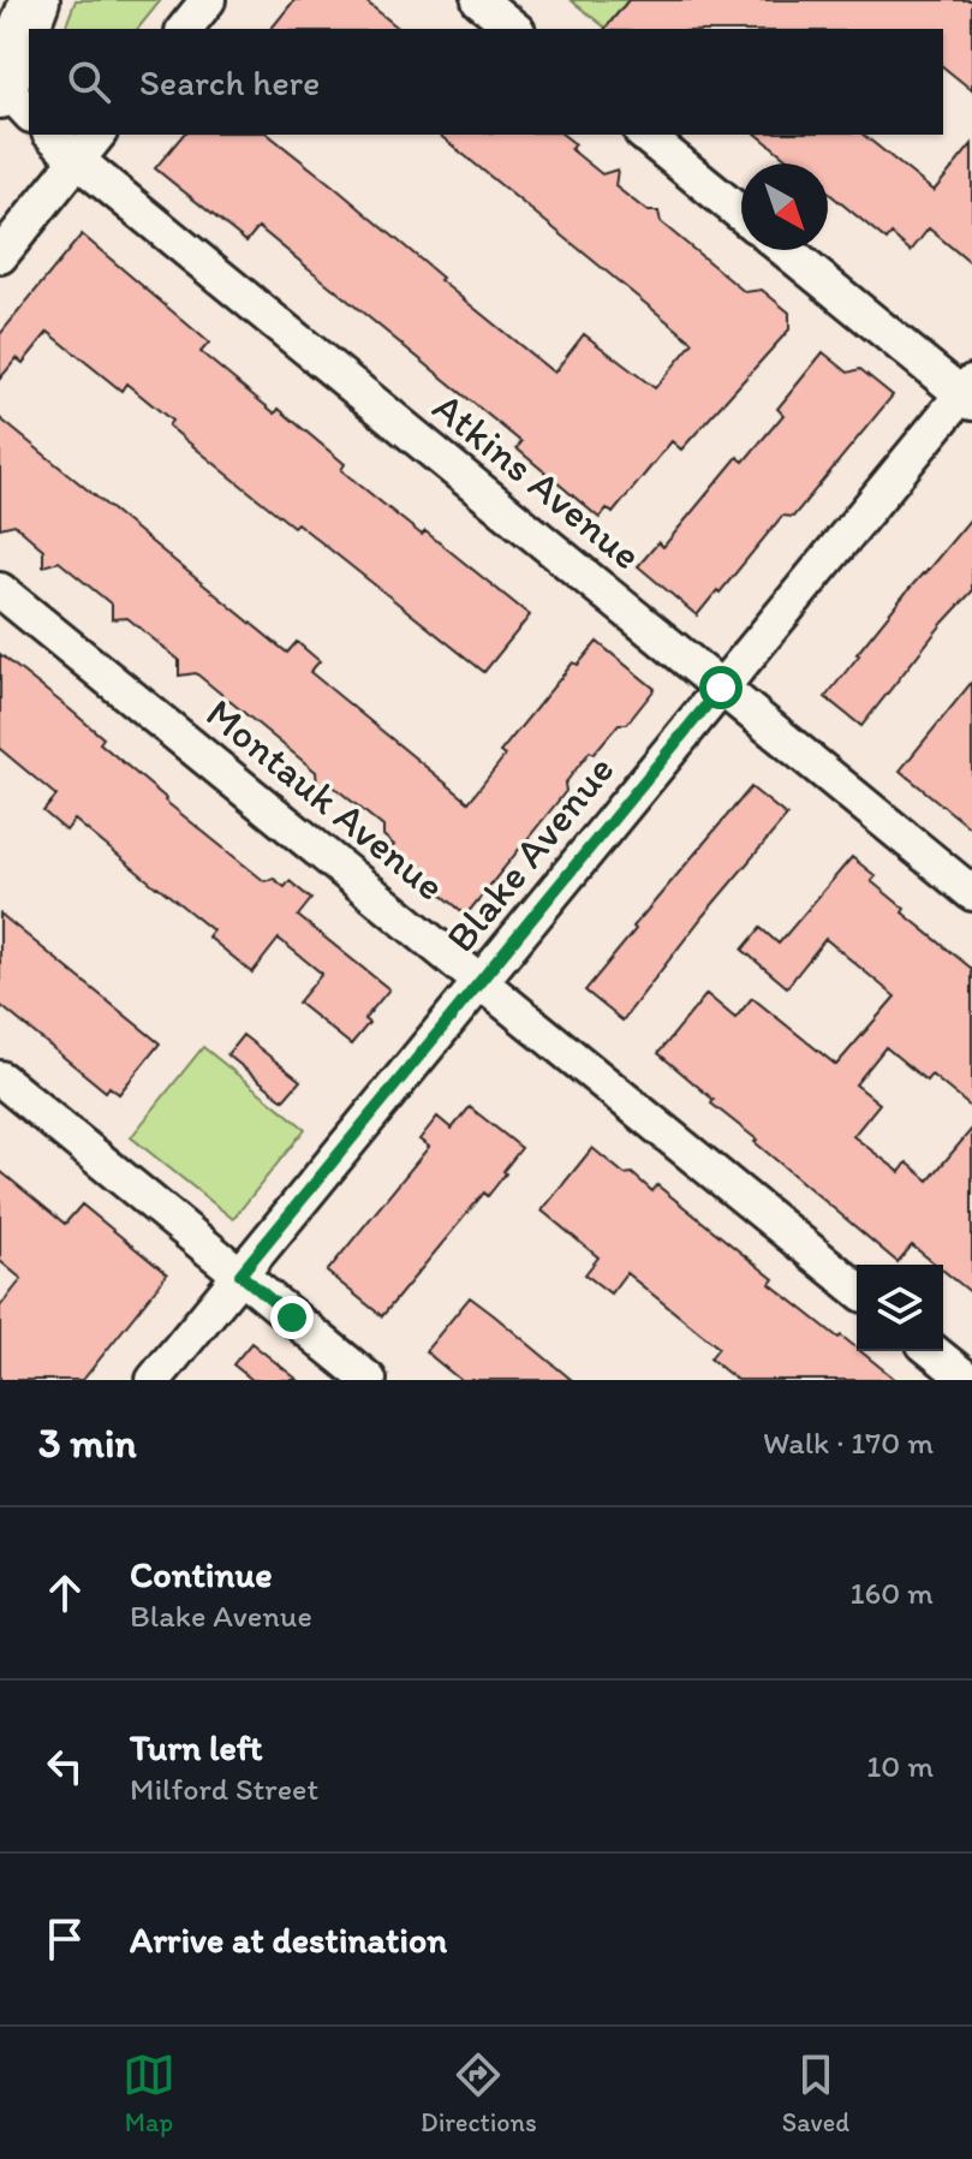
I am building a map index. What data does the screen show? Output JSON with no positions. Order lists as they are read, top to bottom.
{
  "streets": {
    "street": ["Atkins Avenue", "Montauk Avenue", "Blake Avenue"]
  },
  "crossings": [
    ["Atkins Avenue", "Blake Avenue"],
    ["Montauk Avenue", "Blake Avenue"]
  ],
  "north": "bottom right",
  "page": {
    "search": "Search here",
    "heading": ["3 min", "Walk · 170 m"],
    "list": [
      ["Continue", "Blake Avenue", "160 m"],
      ["Turn left", "Milford Street", "10 m"],
      "Arrive at destination"
    ],
    "nav": ["Map", "Directions", "Saved"]
  }
}
